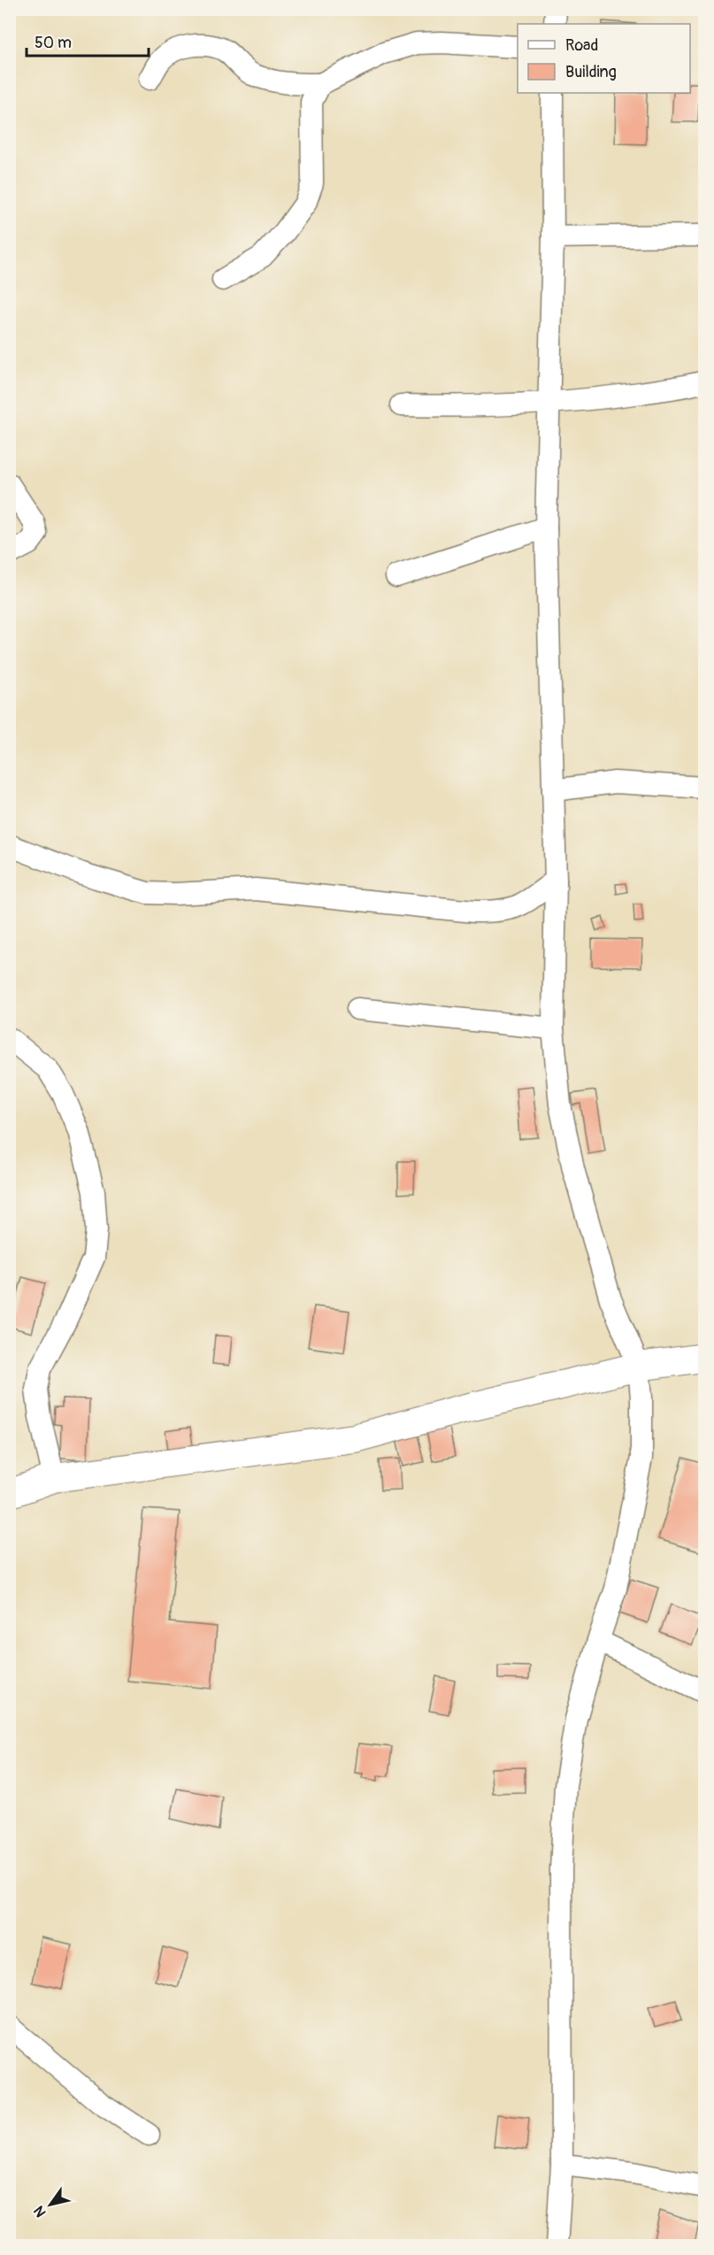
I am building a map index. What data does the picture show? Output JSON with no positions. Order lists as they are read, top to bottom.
{
  "legend": ["Road", "Building"],
  "scale_bar": "50 m",
  "north": "bottom left"
}
